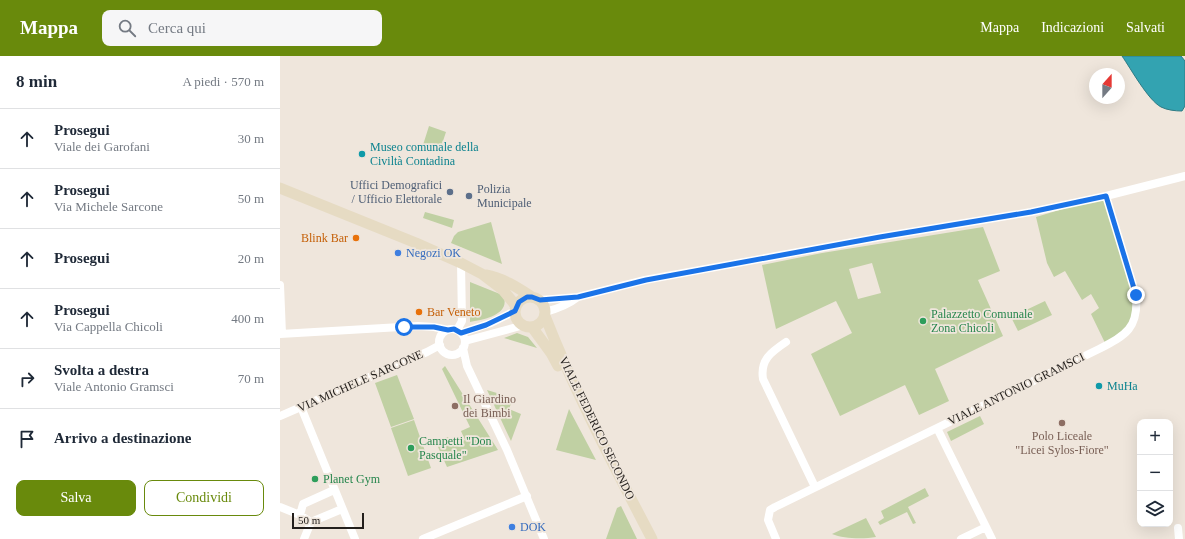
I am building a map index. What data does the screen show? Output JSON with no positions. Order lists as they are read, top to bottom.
{
  "streets": {
    "main road": ["VIALE FEDERICO SECONDO"],
    "street": ["VIA MICHELE SARCONE", "VIALE ANTONIO GRAMSCI"]
  },
  "places": [
    "Museo comunale della Civiltà Contadina",
    "Uffici Demografici / Ufficio Elettorale",
    "Polizia Municipale",
    "Blink Bar",
    "Negozi OK",
    "Bar Veneto",
    "Palazzetto Comunale Zona Chicoli",
    "MuHa",
    "Il Giardino dei Bimbi",
    "Polo Liceale \"Licei Sylos-Fiore\"",
    "Campetti \"Don Pasquale\"",
    "Planet Gym",
    "DOK"
  ],
  "scale_bar": "50 m",
  "north": "top",
  "page": {
    "header": "Mappa",
    "search": "Cerca qui",
    "nav": ["Mappa", "Indicazioni", "Salvati"],
    "heading": ["8 min", "A piedi · 570 m"],
    "list": [
      ["Prosegui", "Viale dei Garofani", "30 m"],
      ["Prosegui", "Via Michele Sarcone", "50 m"],
      ["Prosegui", "20 m"],
      ["Prosegui", "Via Cappella Chicoli", "400 m"],
      ["Svolta a destra", "Viale Antonio Gramsci", "70 m"],
      "Arrivo a destinazione"
    ],
    "map_buttons": ["+", "−"],
    "buttons": ["Salva", "Condividi"],
    "scale": "50 m"
  }
}
